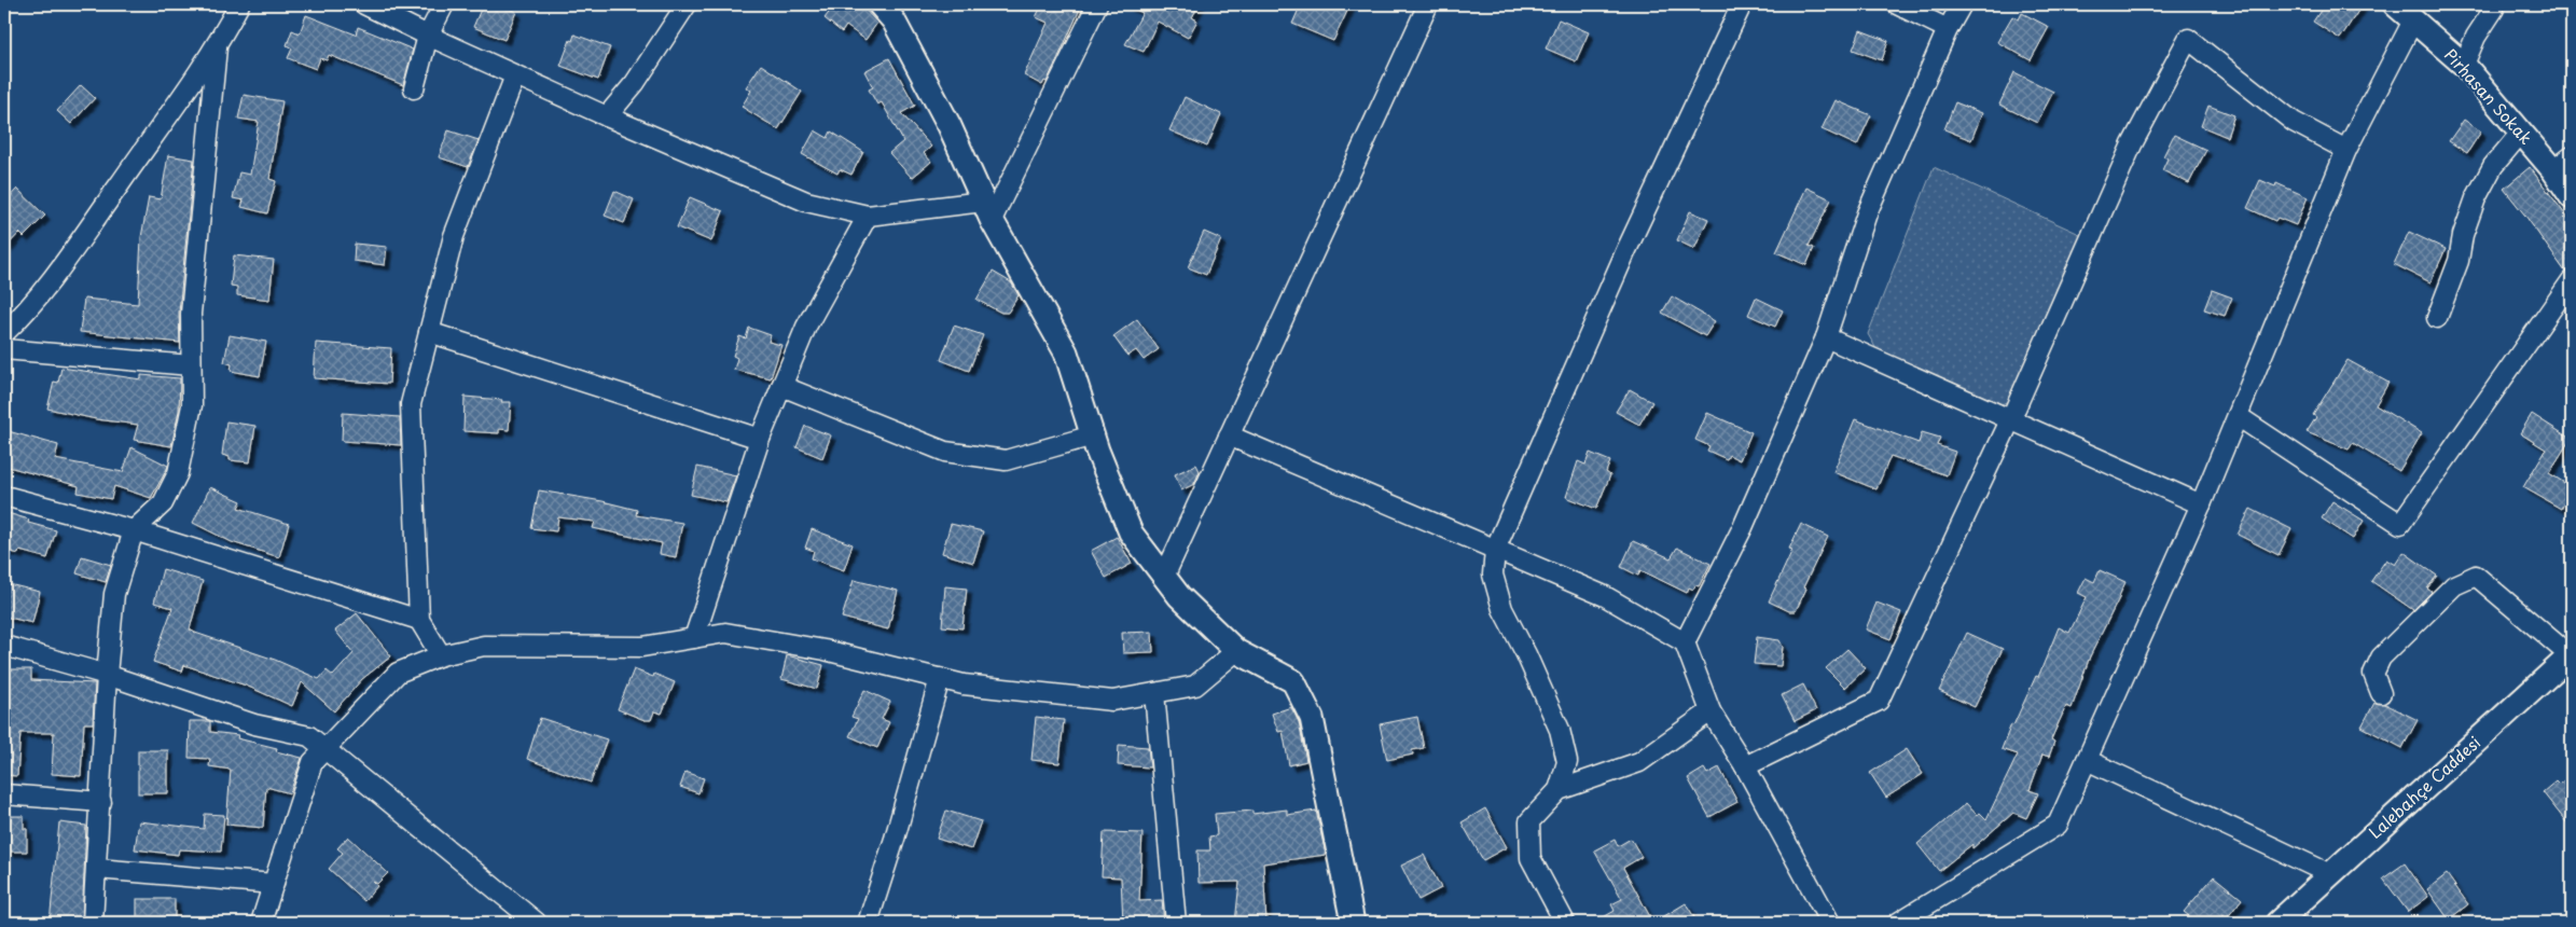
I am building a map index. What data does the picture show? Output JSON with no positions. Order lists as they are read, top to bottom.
{
  "streets": {
    "street": ["Pirhasan Sokak", "Lalebahçe Caddesi"]
  }
}
